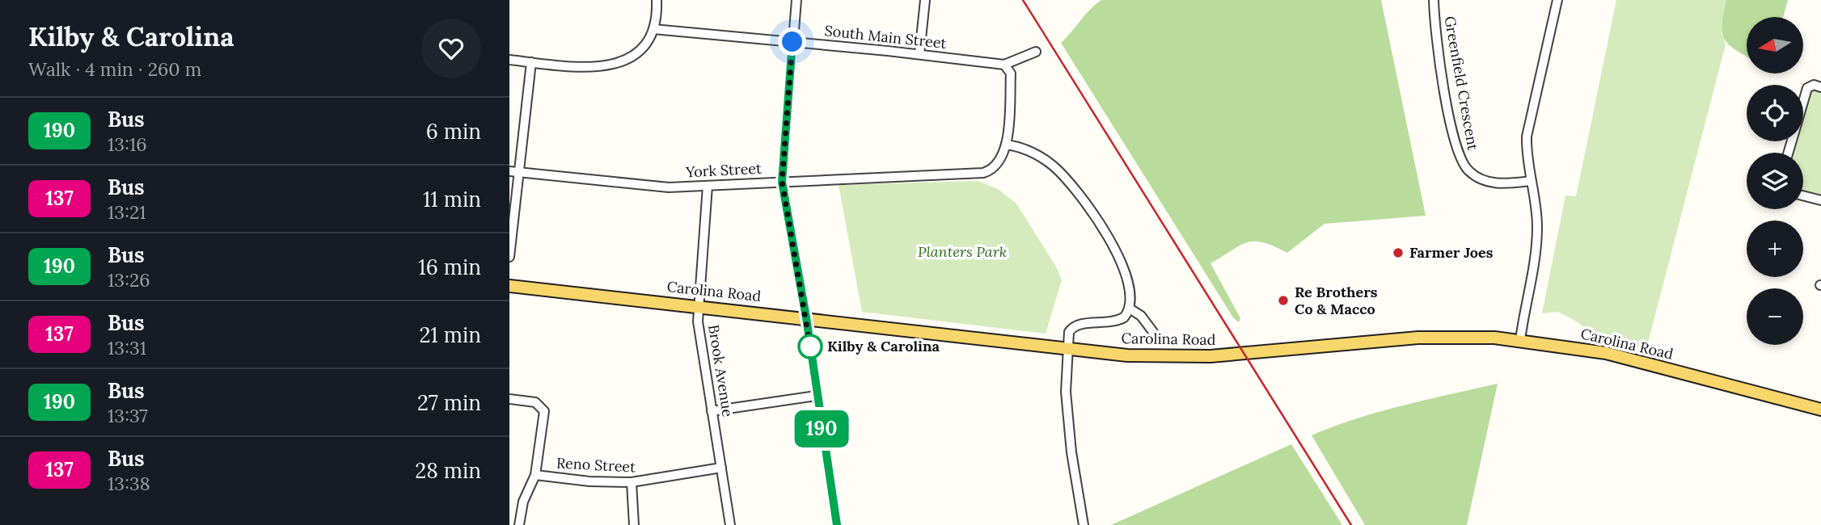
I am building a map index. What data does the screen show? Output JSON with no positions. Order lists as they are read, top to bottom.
{
  "streets": {
    "main road": ["Carolina Road"],
    "street": [
      "South Main Street",
      "Greenfield Crescent",
      "York Street",
      "Brook Avenue",
      "Reno Street"
    ]
  },
  "crossings": [
    ["York Street", "Brook Avenue"],
    ["Carolina Road", "Brook Avenue"],
    ["Brook Avenue", "Reno Street"]
  ],
  "parks": ["Planters Park"],
  "places": ["Farmer Joes", "Re Brothers Co & Macco", "Kilby & Carolina"],
  "lines": ["bus line 190"],
  "north": "left",
  "page": {
    "heading": ["Kilby & Carolina", "Walk · 4 min · 260 m"],
    "on_map": "190",
    "map_buttons": ["+", "−"],
    "list": [
      {
        "mark": "190",
        "name": "Bus",
        "note": "13:16",
        "value": "6 min"
      },
      {
        "mark": "137",
        "name": "Bus",
        "note": "13:21",
        "value": "11 min"
      },
      {
        "mark": "190",
        "name": "Bus",
        "note": "13:26",
        "value": "16 min"
      },
      {
        "mark": "137",
        "name": "Bus",
        "note": "13:31",
        "value": "21 min"
      },
      {
        "mark": "190",
        "name": "Bus",
        "note": "13:37",
        "value": "27 min"
      },
      {
        "mark": "137",
        "name": "Bus",
        "note": "13:38",
        "value": "28 min"
      }
    ]
  }
}
